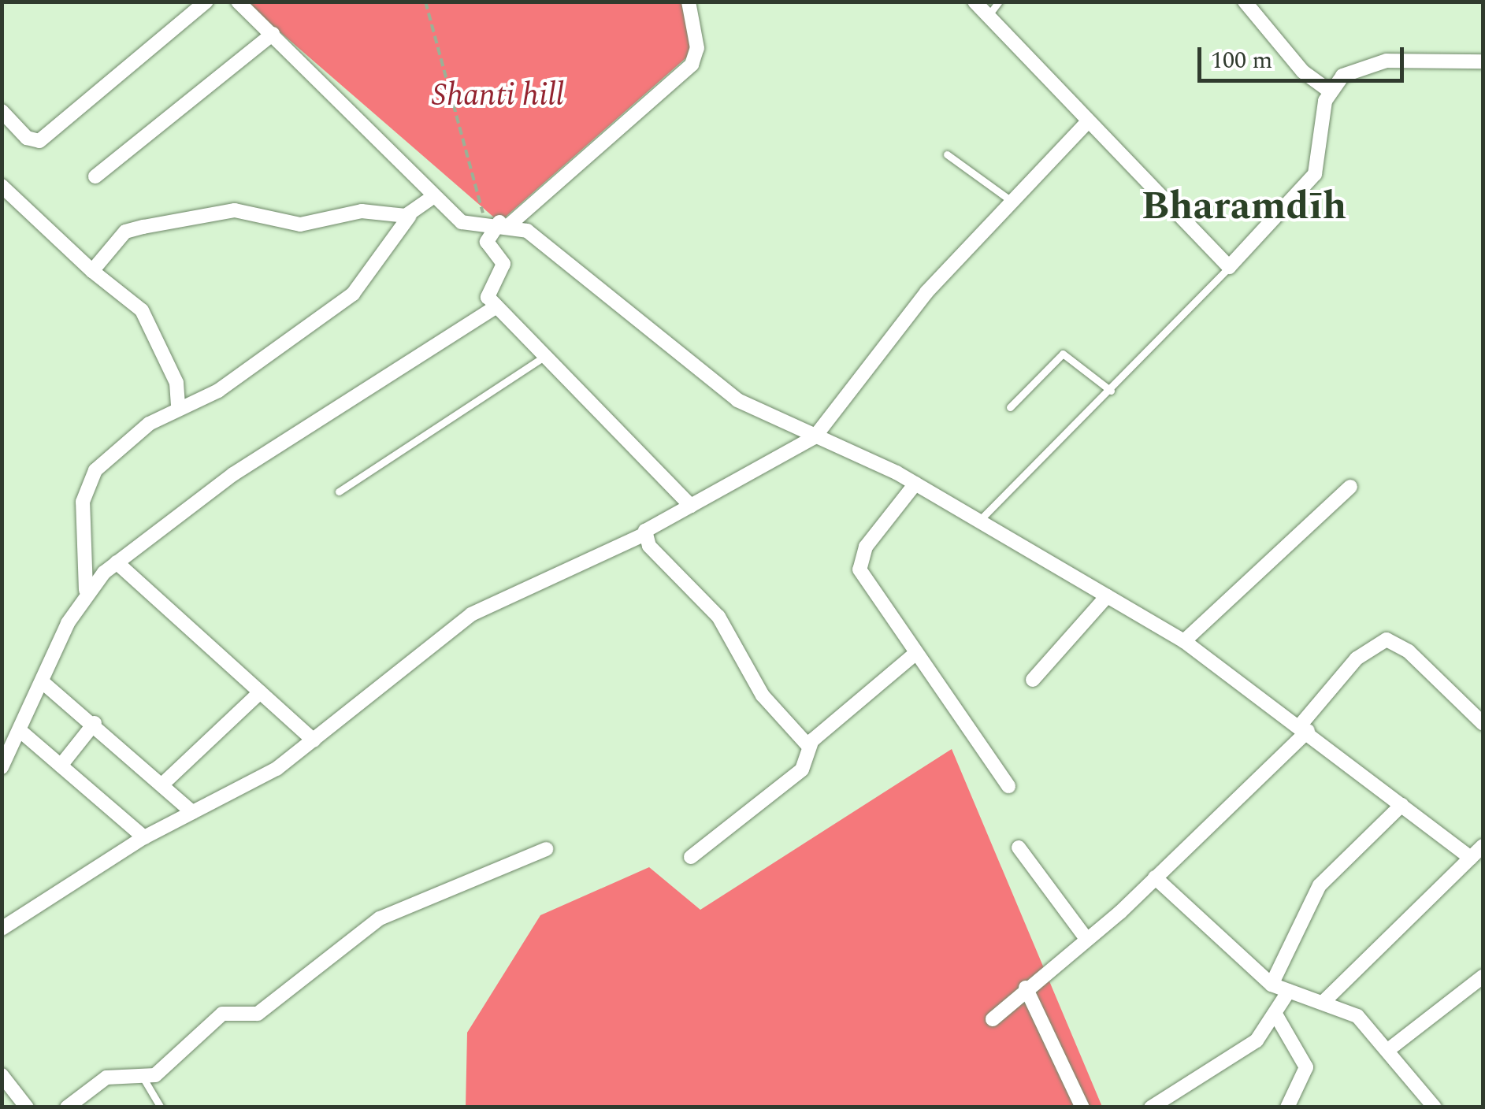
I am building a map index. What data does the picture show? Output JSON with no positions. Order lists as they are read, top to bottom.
{
  "districts": ["Bharamdīh"],
  "parks": ["Shanti hill"],
  "scale_bar": "100 m"
}
